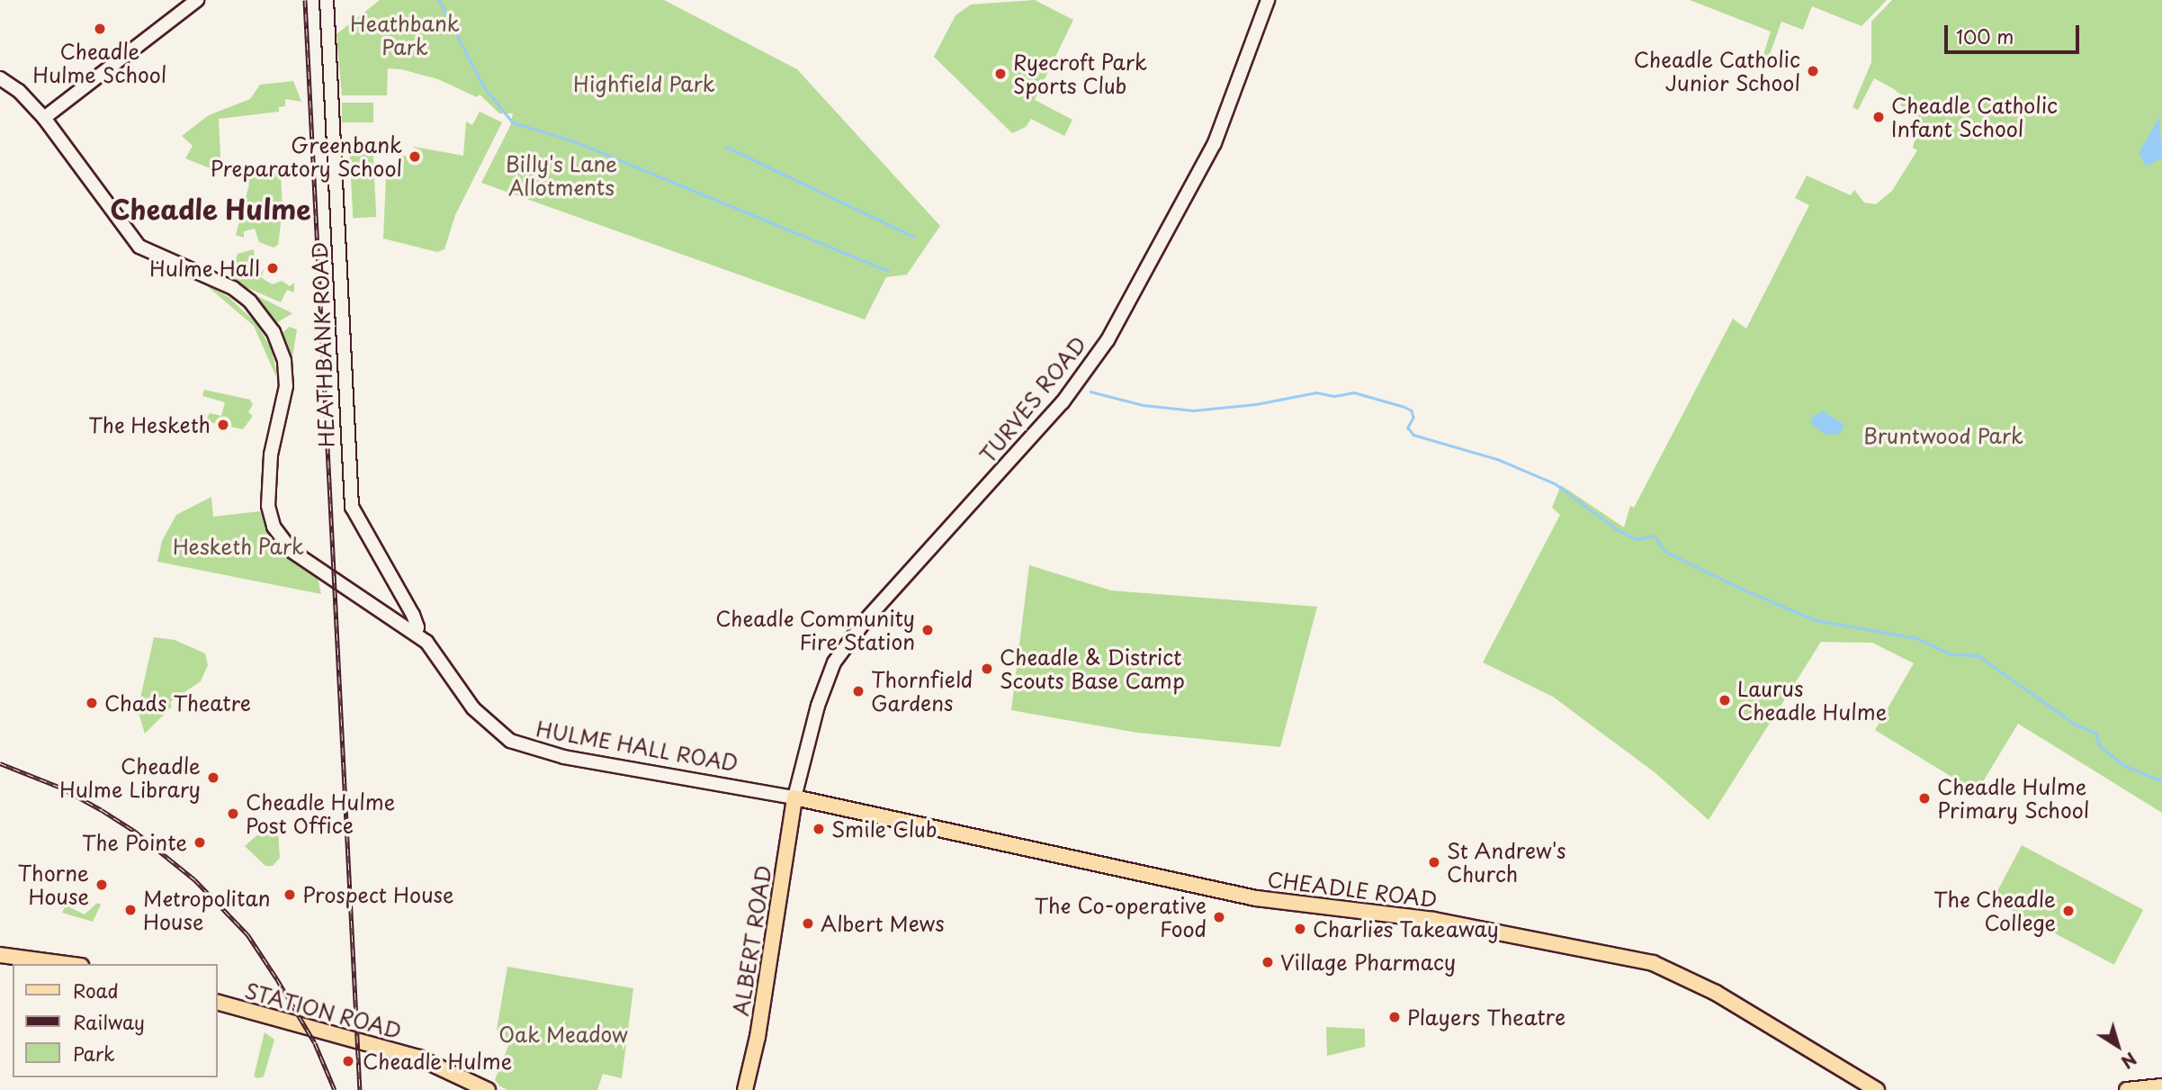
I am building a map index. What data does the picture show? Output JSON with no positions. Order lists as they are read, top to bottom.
{
  "streets": {
    "main road": ["CHEADLE ROAD", "ALBERT ROAD", "STATION ROAD"],
    "street": ["HEATHBANK ROAD", "TURVES ROAD", "HULME HALL ROAD"]
  },
  "crossings": [
    ["HEATHBANK ROAD", "HULME HALL ROAD"],
    ["TURVES ROAD", "HULME HALL ROAD"],
    ["TURVES ROAD", "CHEADLE ROAD"],
    ["TURVES ROAD", "ALBERT ROAD"],
    ["HULME HALL ROAD", "CHEADLE ROAD"],
    ["HULME HALL ROAD", "ALBERT ROAD"],
    ["CHEADLE ROAD", "ALBERT ROAD"]
  ],
  "districts": ["Cheadle Hulme"],
  "parks": [
    "Heathbank Park",
    "Highfield Park",
    "Billy's Lane Allotments",
    "Bruntwood Park",
    "Hesketh Park",
    "Oak Meadow"
  ],
  "places": [
    "Cheadle Hulme School",
    "Cheadle Catholic Junior School",
    "Ryecroft Park Sports Club",
    "Cheadle Catholic Infant School",
    "Greenbank Preparatory School",
    "Hulme Hall",
    "The Hesketh",
    "Cheadle Community Fire Station",
    "Cheadle & District Scouts Base Camp",
    "Thornfield Gardens",
    "Laurus Cheadle Hulme",
    "Chads Theatre",
    "Cheadle Hulme Library",
    "Cheadle Hulme Primary School",
    "Cheadle Hulme Post Office",
    "Smile Club",
    "The Pointe",
    "St Andrew's Church",
    "Thorne House",
    "Prospect House",
    "Metropolitan House",
    "The Cheadle College",
    "The Co-operative Food",
    "Albert Mews",
    "Charlies Takeaway",
    "Village Pharmacy",
    "Players Theatre",
    "Cheadle Hulme"
  ],
  "legend": ["Road", "Railway", "Park"],
  "scale_bar": "100 m",
  "north": "bottom right"
}
